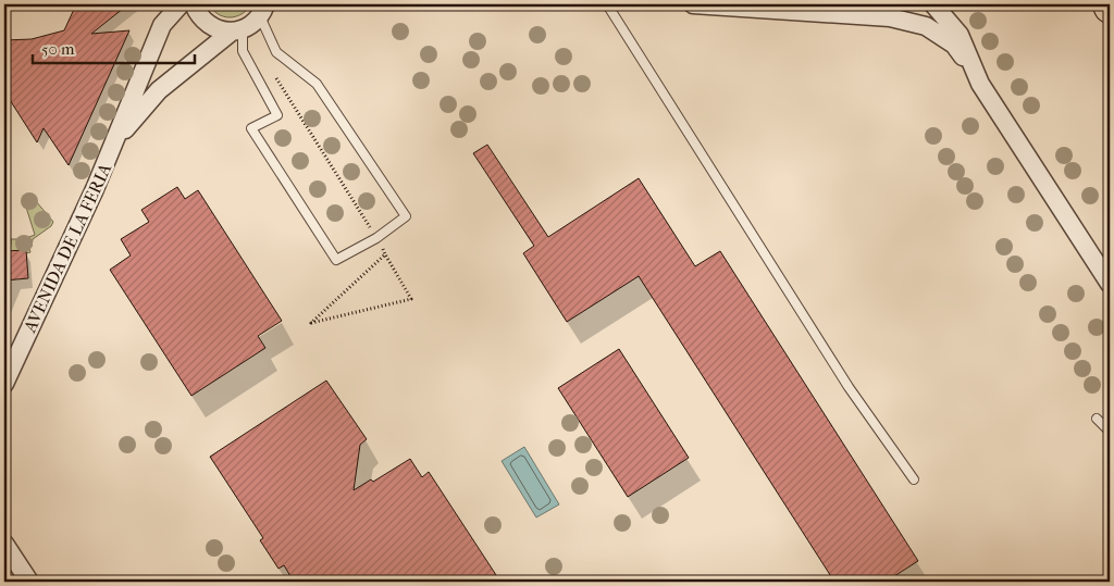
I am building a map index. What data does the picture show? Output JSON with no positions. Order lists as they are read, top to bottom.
{
  "streets": {
    "street": ["AVENIDA DE LA FERIA"]
  },
  "scale_bar": "50 m"
}
